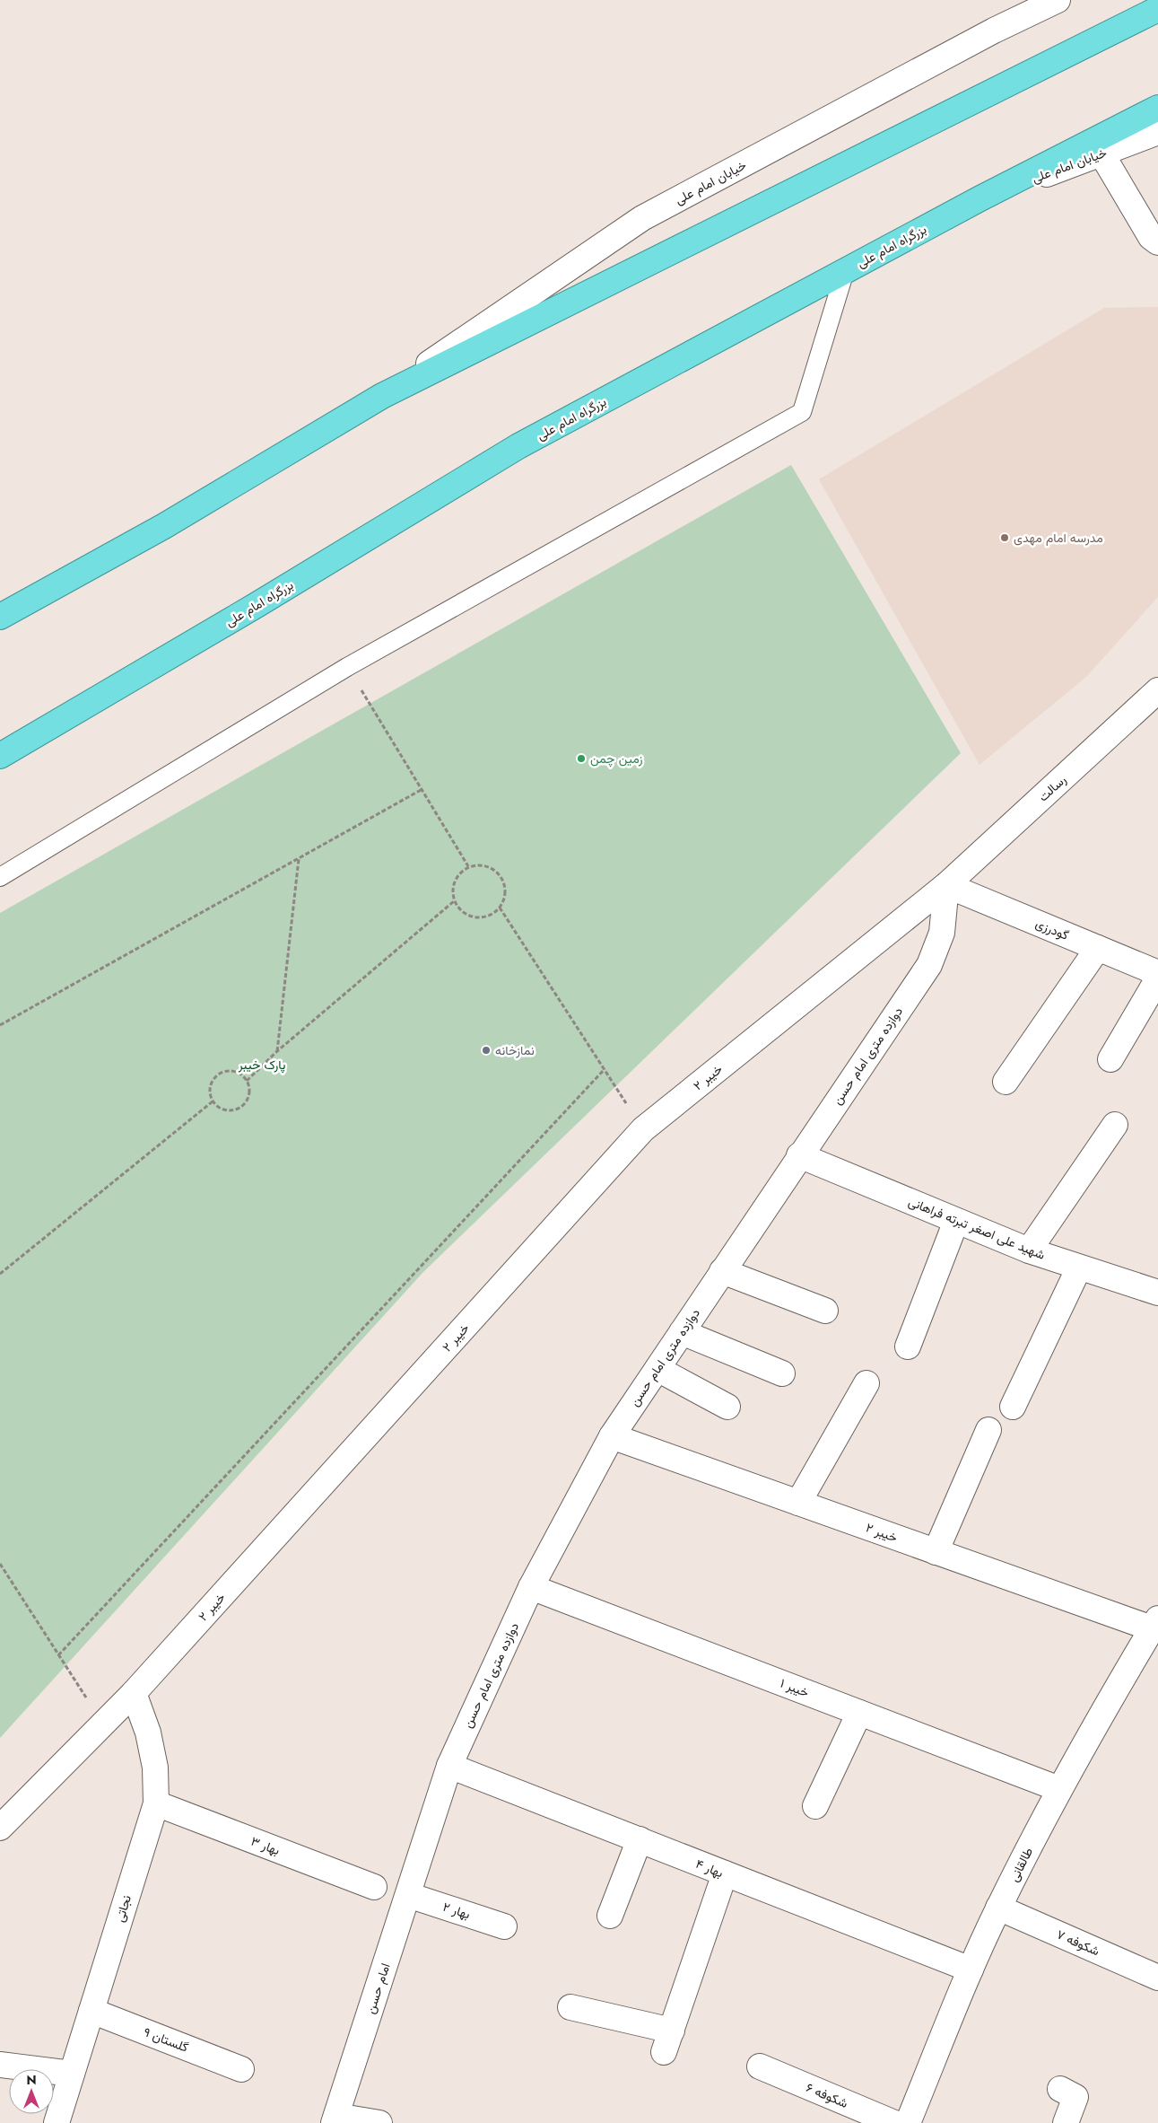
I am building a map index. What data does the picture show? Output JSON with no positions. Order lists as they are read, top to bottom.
{
  "streets": {
    "highway": ["بزرگراه امام علی"],
    "street": [
      "خیابان امام علی",
      "رسالت",
      "گودرزی",
      "دوازده متری امام حسن",
      "خیبر ۲",
      "شهید علی اصغر تبرته فراهانی",
      "خیبر ۱",
      "بهار ۳",
      "طالقانی",
      "بهار ۴",
      "نجاتی",
      "بهار ۲",
      "شکوفه ۷",
      "امام حسن",
      "گلستان ۹",
      "شکوفه ۶"
    ]
  },
  "crossings": [
    ["خیابان امام علی", "بزرگراه امام علی"],
    ["رسالت", "گودرزی"],
    ["رسالت", "دوازده متری امام حسن"],
    ["رسالت", "خیبر ۲"],
    ["گودرزی", "دوازده متری امام حسن"],
    ["گودرزی", "خیبر ۲"],
    ["دوازده متری امام حسن", "خیبر ۲"],
    ["دوازده متری امام حسن", "شهید علی اصغر تبرته فراهانی"],
    ["دوازده متری امام حسن", "خیبر ۱"],
    ["دوازده متری امام حسن", "بهار ۴"],
    ["دوازده متری امام حسن", "امام حسن"],
    ["خیبر ۲", "طالقانی"],
    ["خیبر ۲", "نجاتی"],
    ["خیبر ۱", "طالقانی"],
    ["بهار ۳", "نجاتی"],
    ["طالقانی", "بهار ۴"],
    ["طالقانی", "شکوفه ۷"],
    ["نجاتی", "گلستان ۹"],
    ["بهار ۲", "امام حسن"]
  ],
  "parks": ["پارک خیبر"],
  "places": ["مدرسه امام مهدی", "زمین چمن", "نمازخانه"],
  "north": "top"
}
